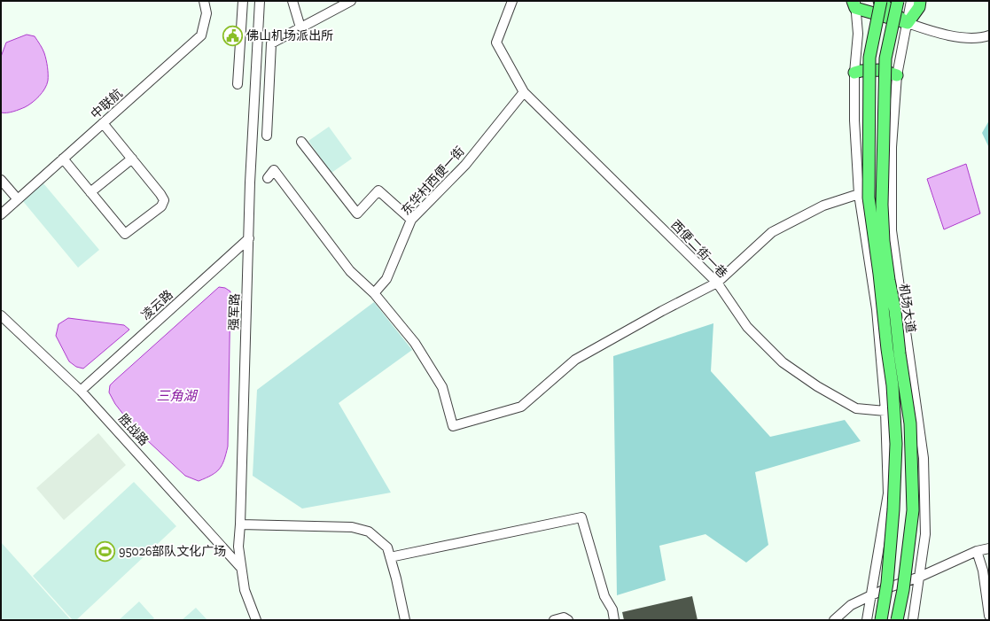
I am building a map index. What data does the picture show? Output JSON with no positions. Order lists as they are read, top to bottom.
{
  "streets": {
    "main road": ["机场大道"],
    "street": [
      "中联航",
      "东华村西便一街",
      "西便二街一巷",
      "凌云路",
      "强军路",
      "胜战路"
    ]
  },
  "crossings": [
    ["东华村西便一街", "西便二街一巷"],
    ["凌云路", "强军路"],
    ["凌云路", "胜战路"],
    ["强军路", "胜战路"]
  ],
  "water": ["三角湖"],
  "places": {
    "public building": ["佛山机场派出所"],
    "sports": ["95026部队文化广场"]
  }
}
